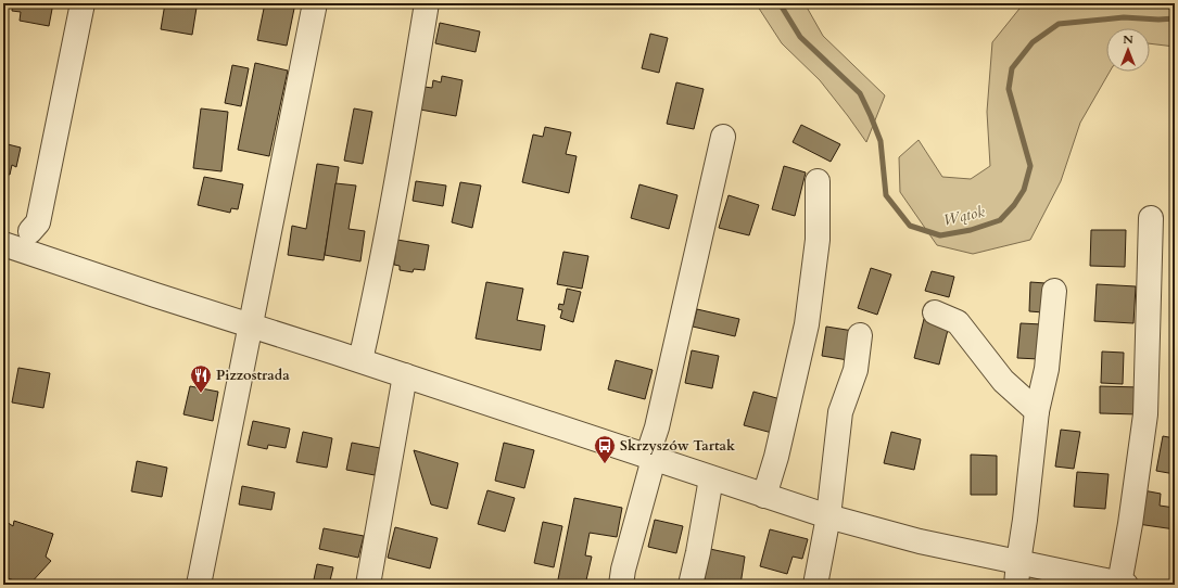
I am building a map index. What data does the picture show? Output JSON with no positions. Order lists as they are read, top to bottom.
{
  "water": ["Wątok"],
  "places": {
    "restaurant": ["Pizzostrada"],
    "bus stop": ["Skrzyszów Tartak"]
  },
  "north": "top"
}
